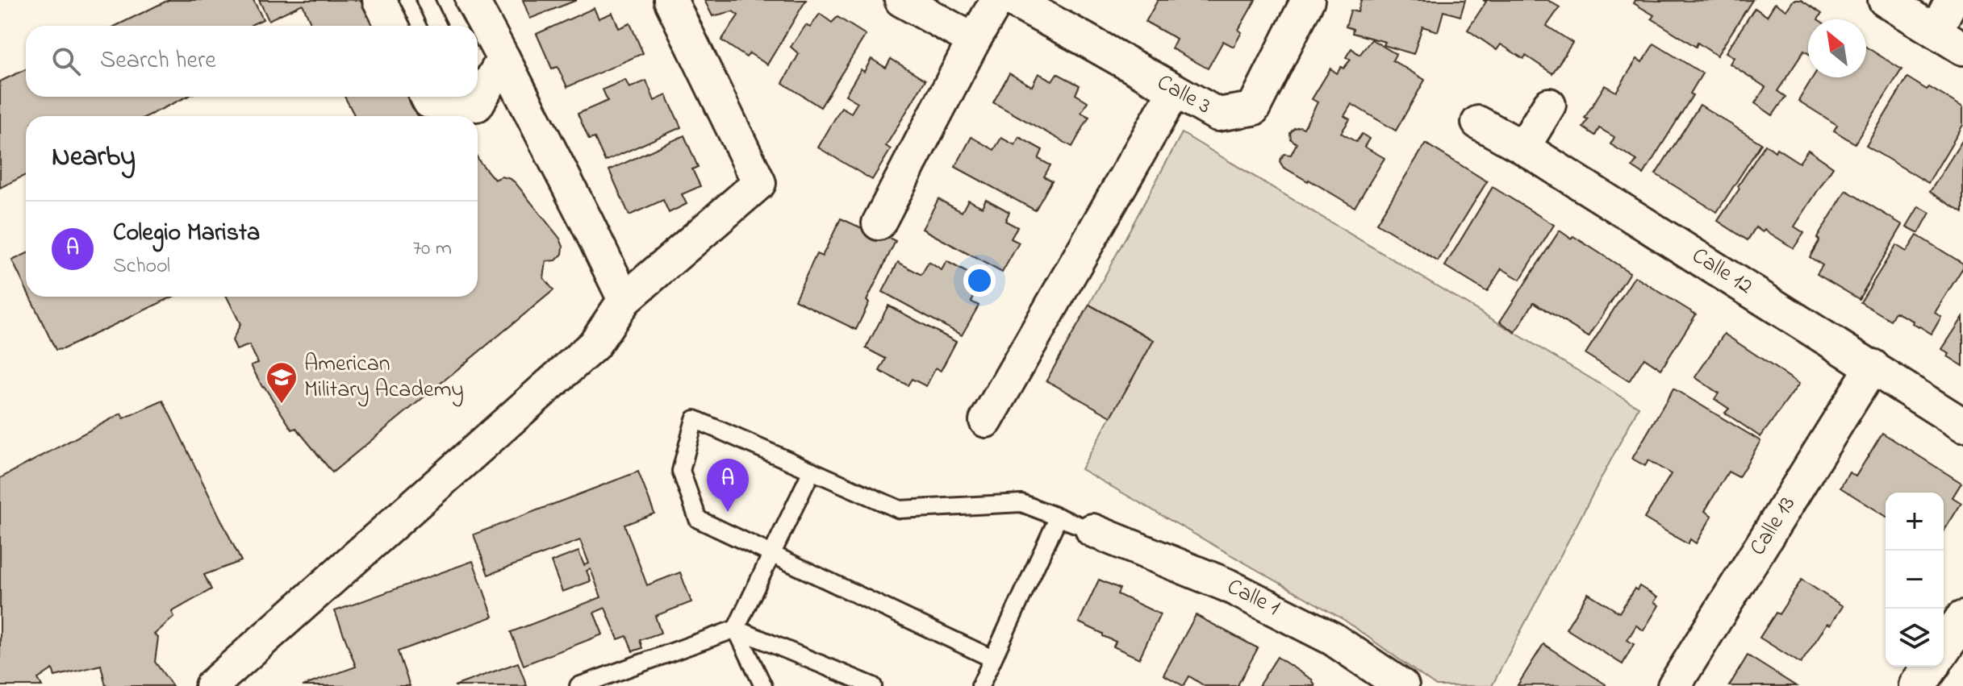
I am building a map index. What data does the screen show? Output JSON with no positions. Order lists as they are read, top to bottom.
{
  "streets": {
    "street": [
      "Calle 3",
      "Calle 12",
      "Calle 13",
      "Calle 1"
    ]
  },
  "crossings": [
    ["Calle 12", "Calle 13"]
  ],
  "places": {
    "school or university": ["American Military Academy"]
  },
  "north": "top left",
  "page": {
    "search": "Search here",
    "heading": "Nearby",
    "list": [
      {
        "mark": "A",
        "name": "Colegio Marista",
        "note": "School",
        "value": "70 m"
      }
    ],
    "pins": "A",
    "map_buttons": ["+", "−"]
  }
}
